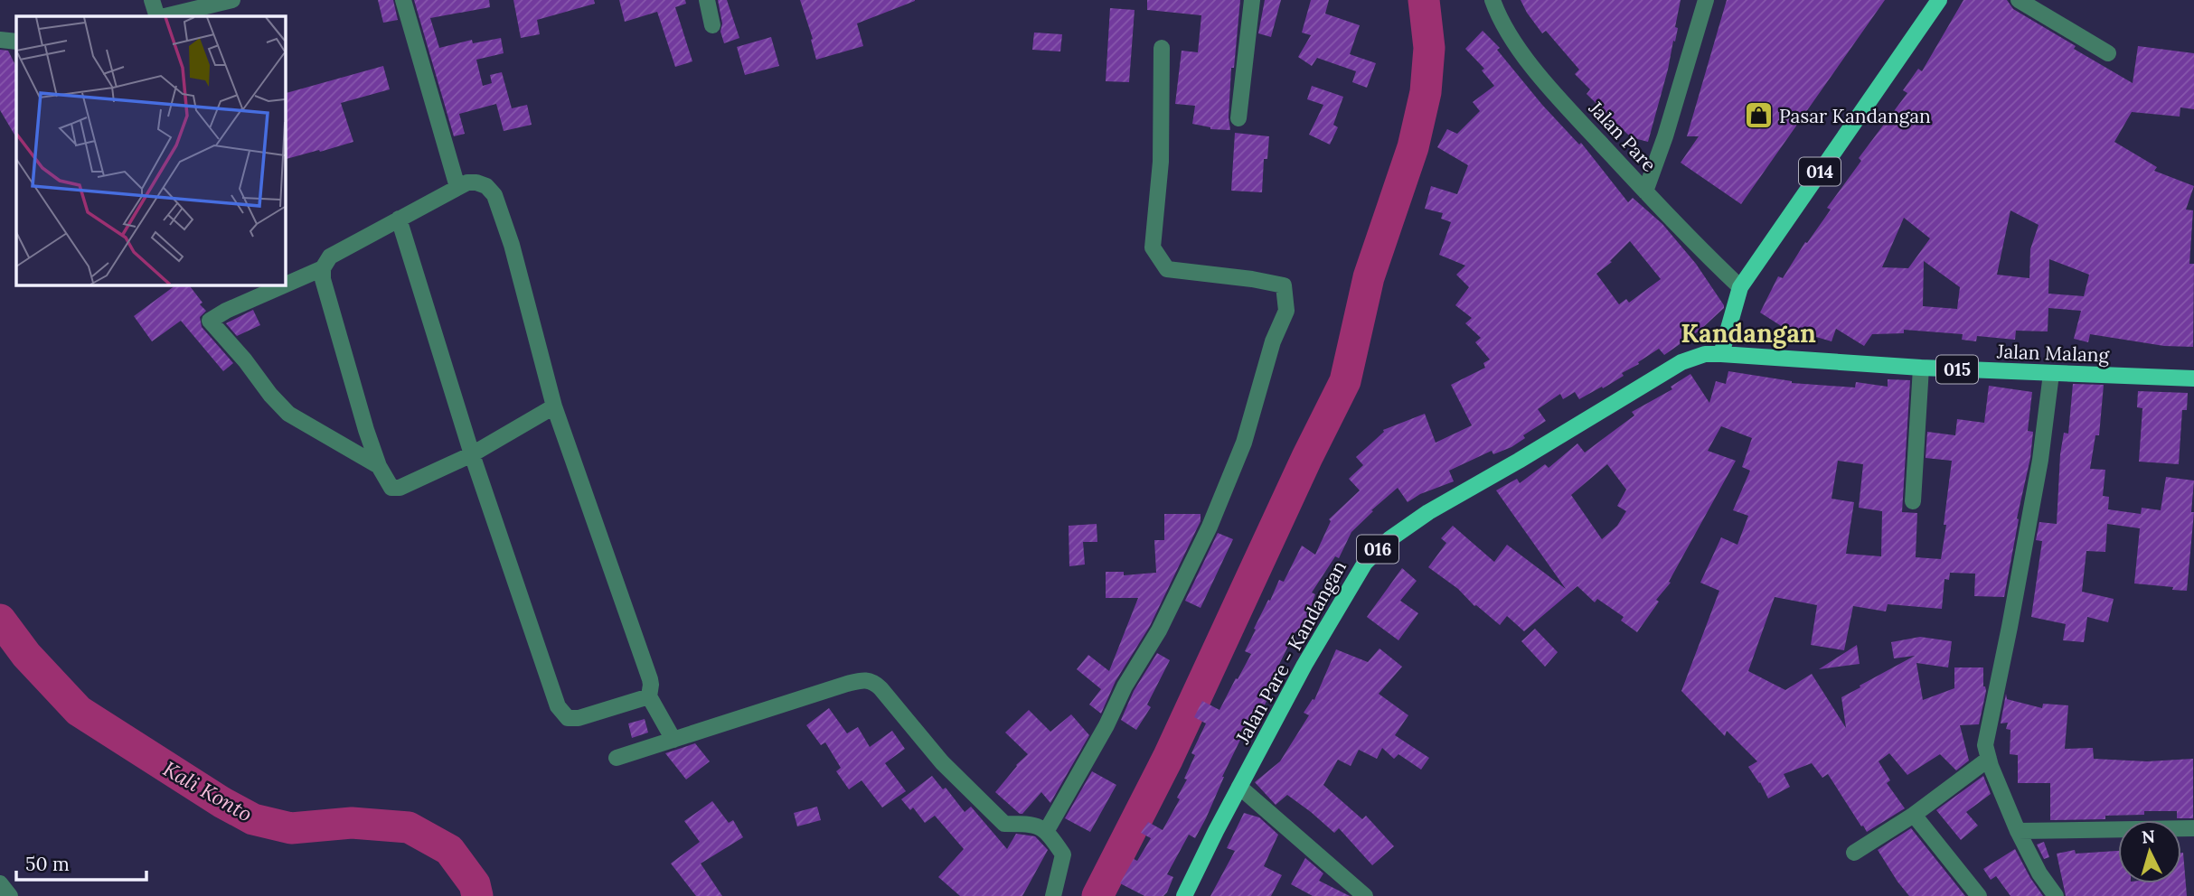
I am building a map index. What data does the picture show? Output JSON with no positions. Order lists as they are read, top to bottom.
{
  "streets": {
    "main road": [
      "014",
      "Jalan Malang",
      "015",
      "016",
      "Jalan Pare - Kandangan"
    ],
    "street": ["Jalan Pare"]
  },
  "crossings": [
    ["Jalan Pare", "014"],
    ["014", "Jalan Malang"],
    ["014", "Jalan Pare - Kandangan"],
    ["Jalan Malang", "Jalan Pare - Kandangan"]
  ],
  "districts": ["Kandangan"],
  "water": ["Kali Konto"],
  "places": {
    "shop": ["Pasar Kandangan"]
  },
  "scale_bar": "50 m",
  "north": "top"
}
